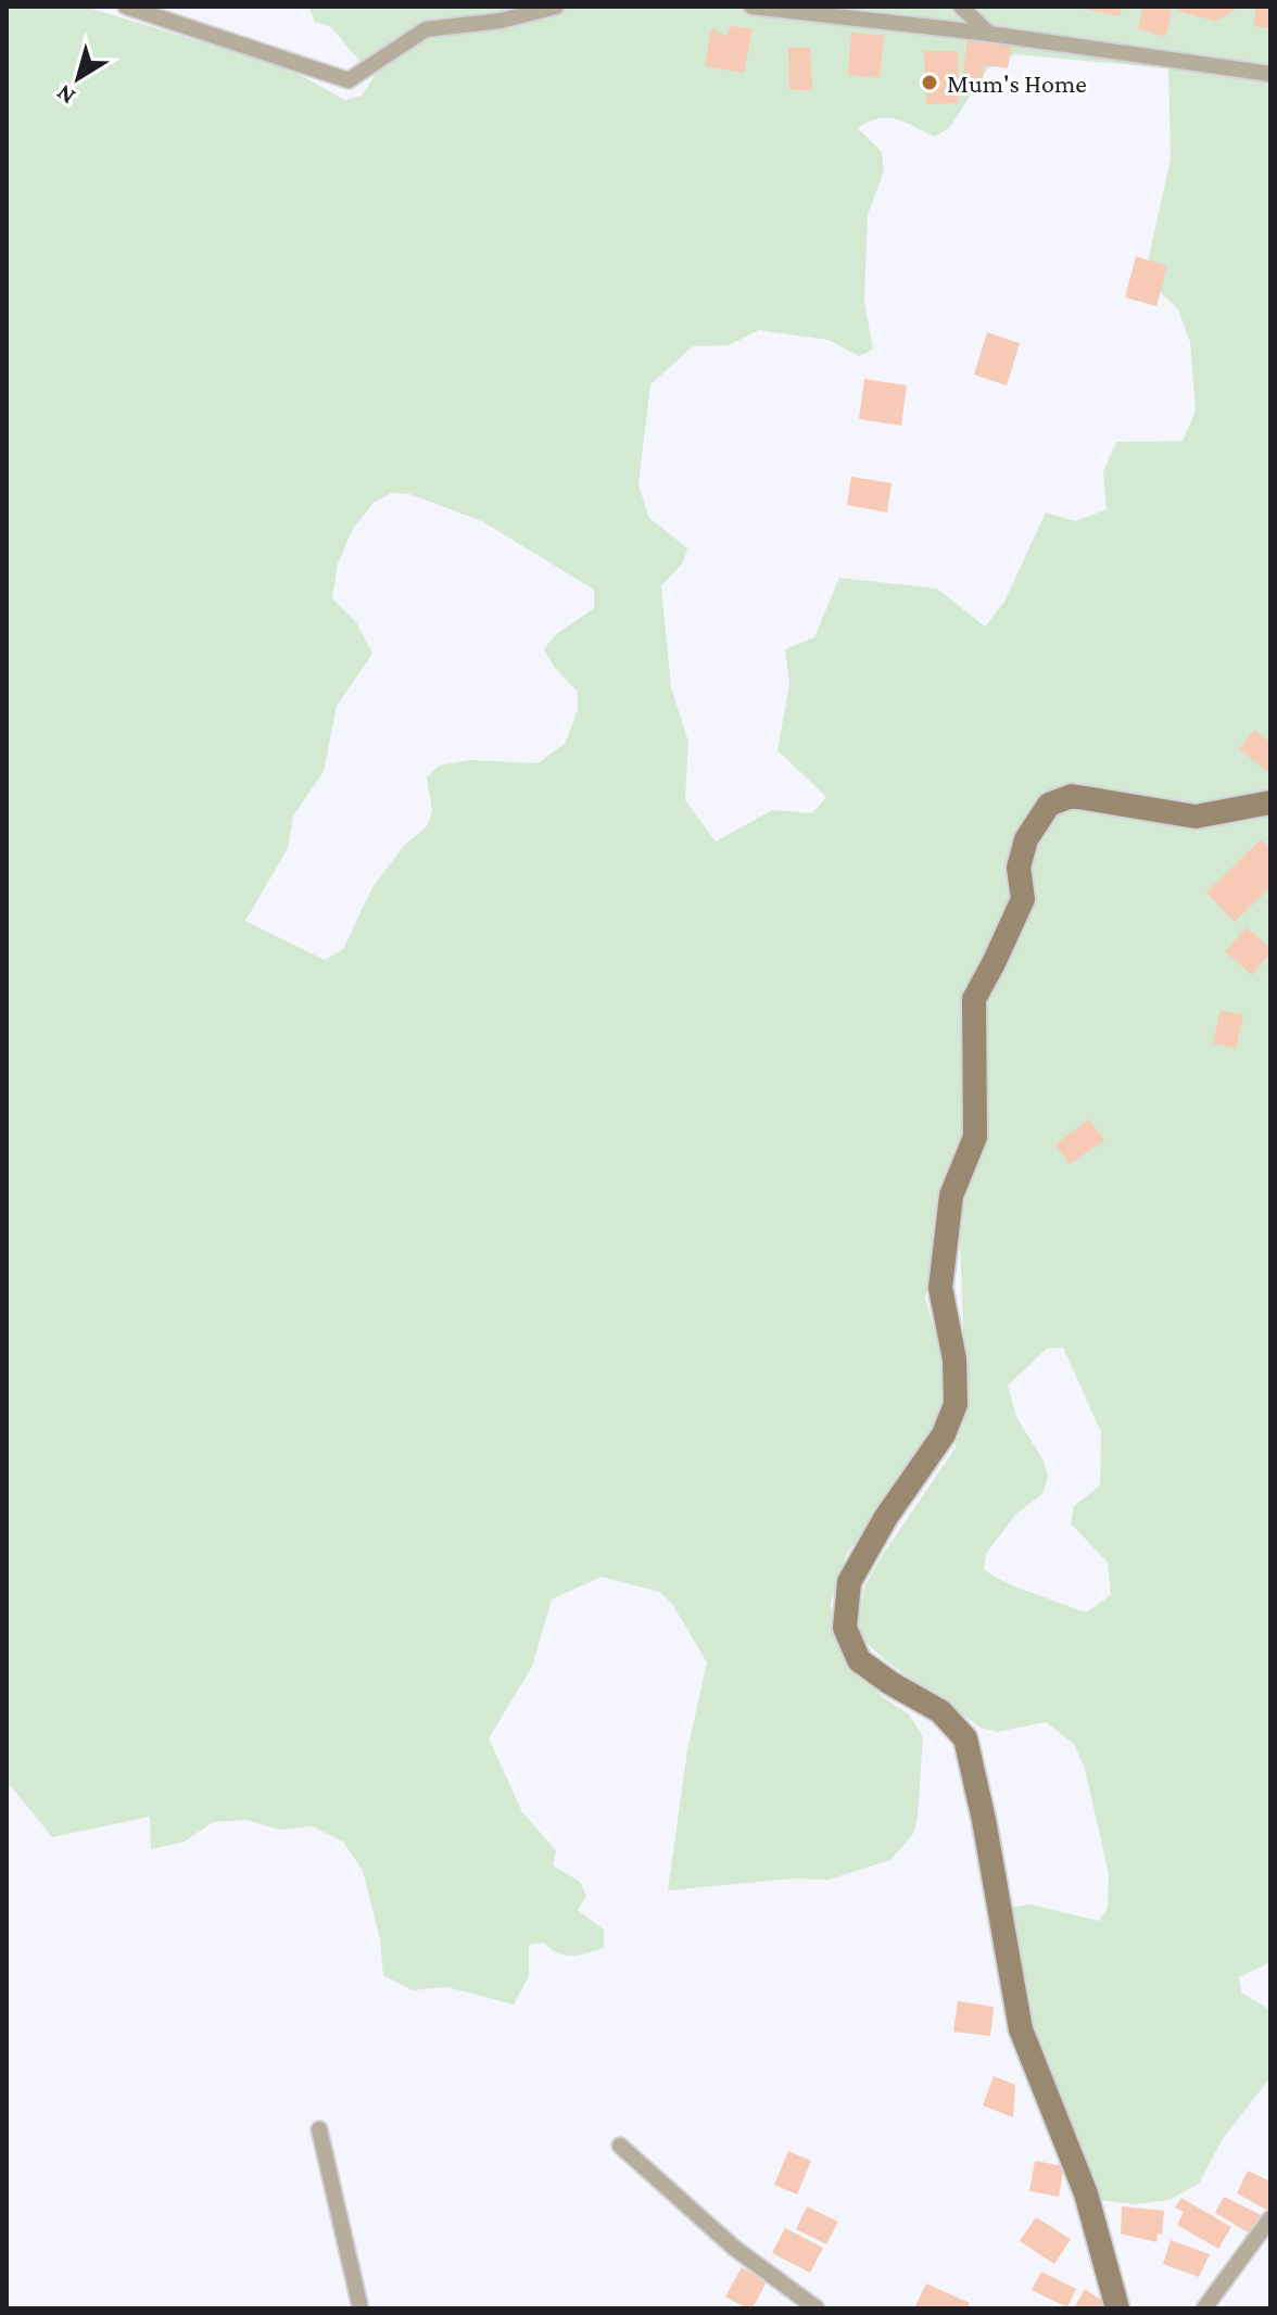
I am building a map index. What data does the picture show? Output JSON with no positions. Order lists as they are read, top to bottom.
{
  "places": ["Mum's Home"],
  "north": "bottom left"
}
